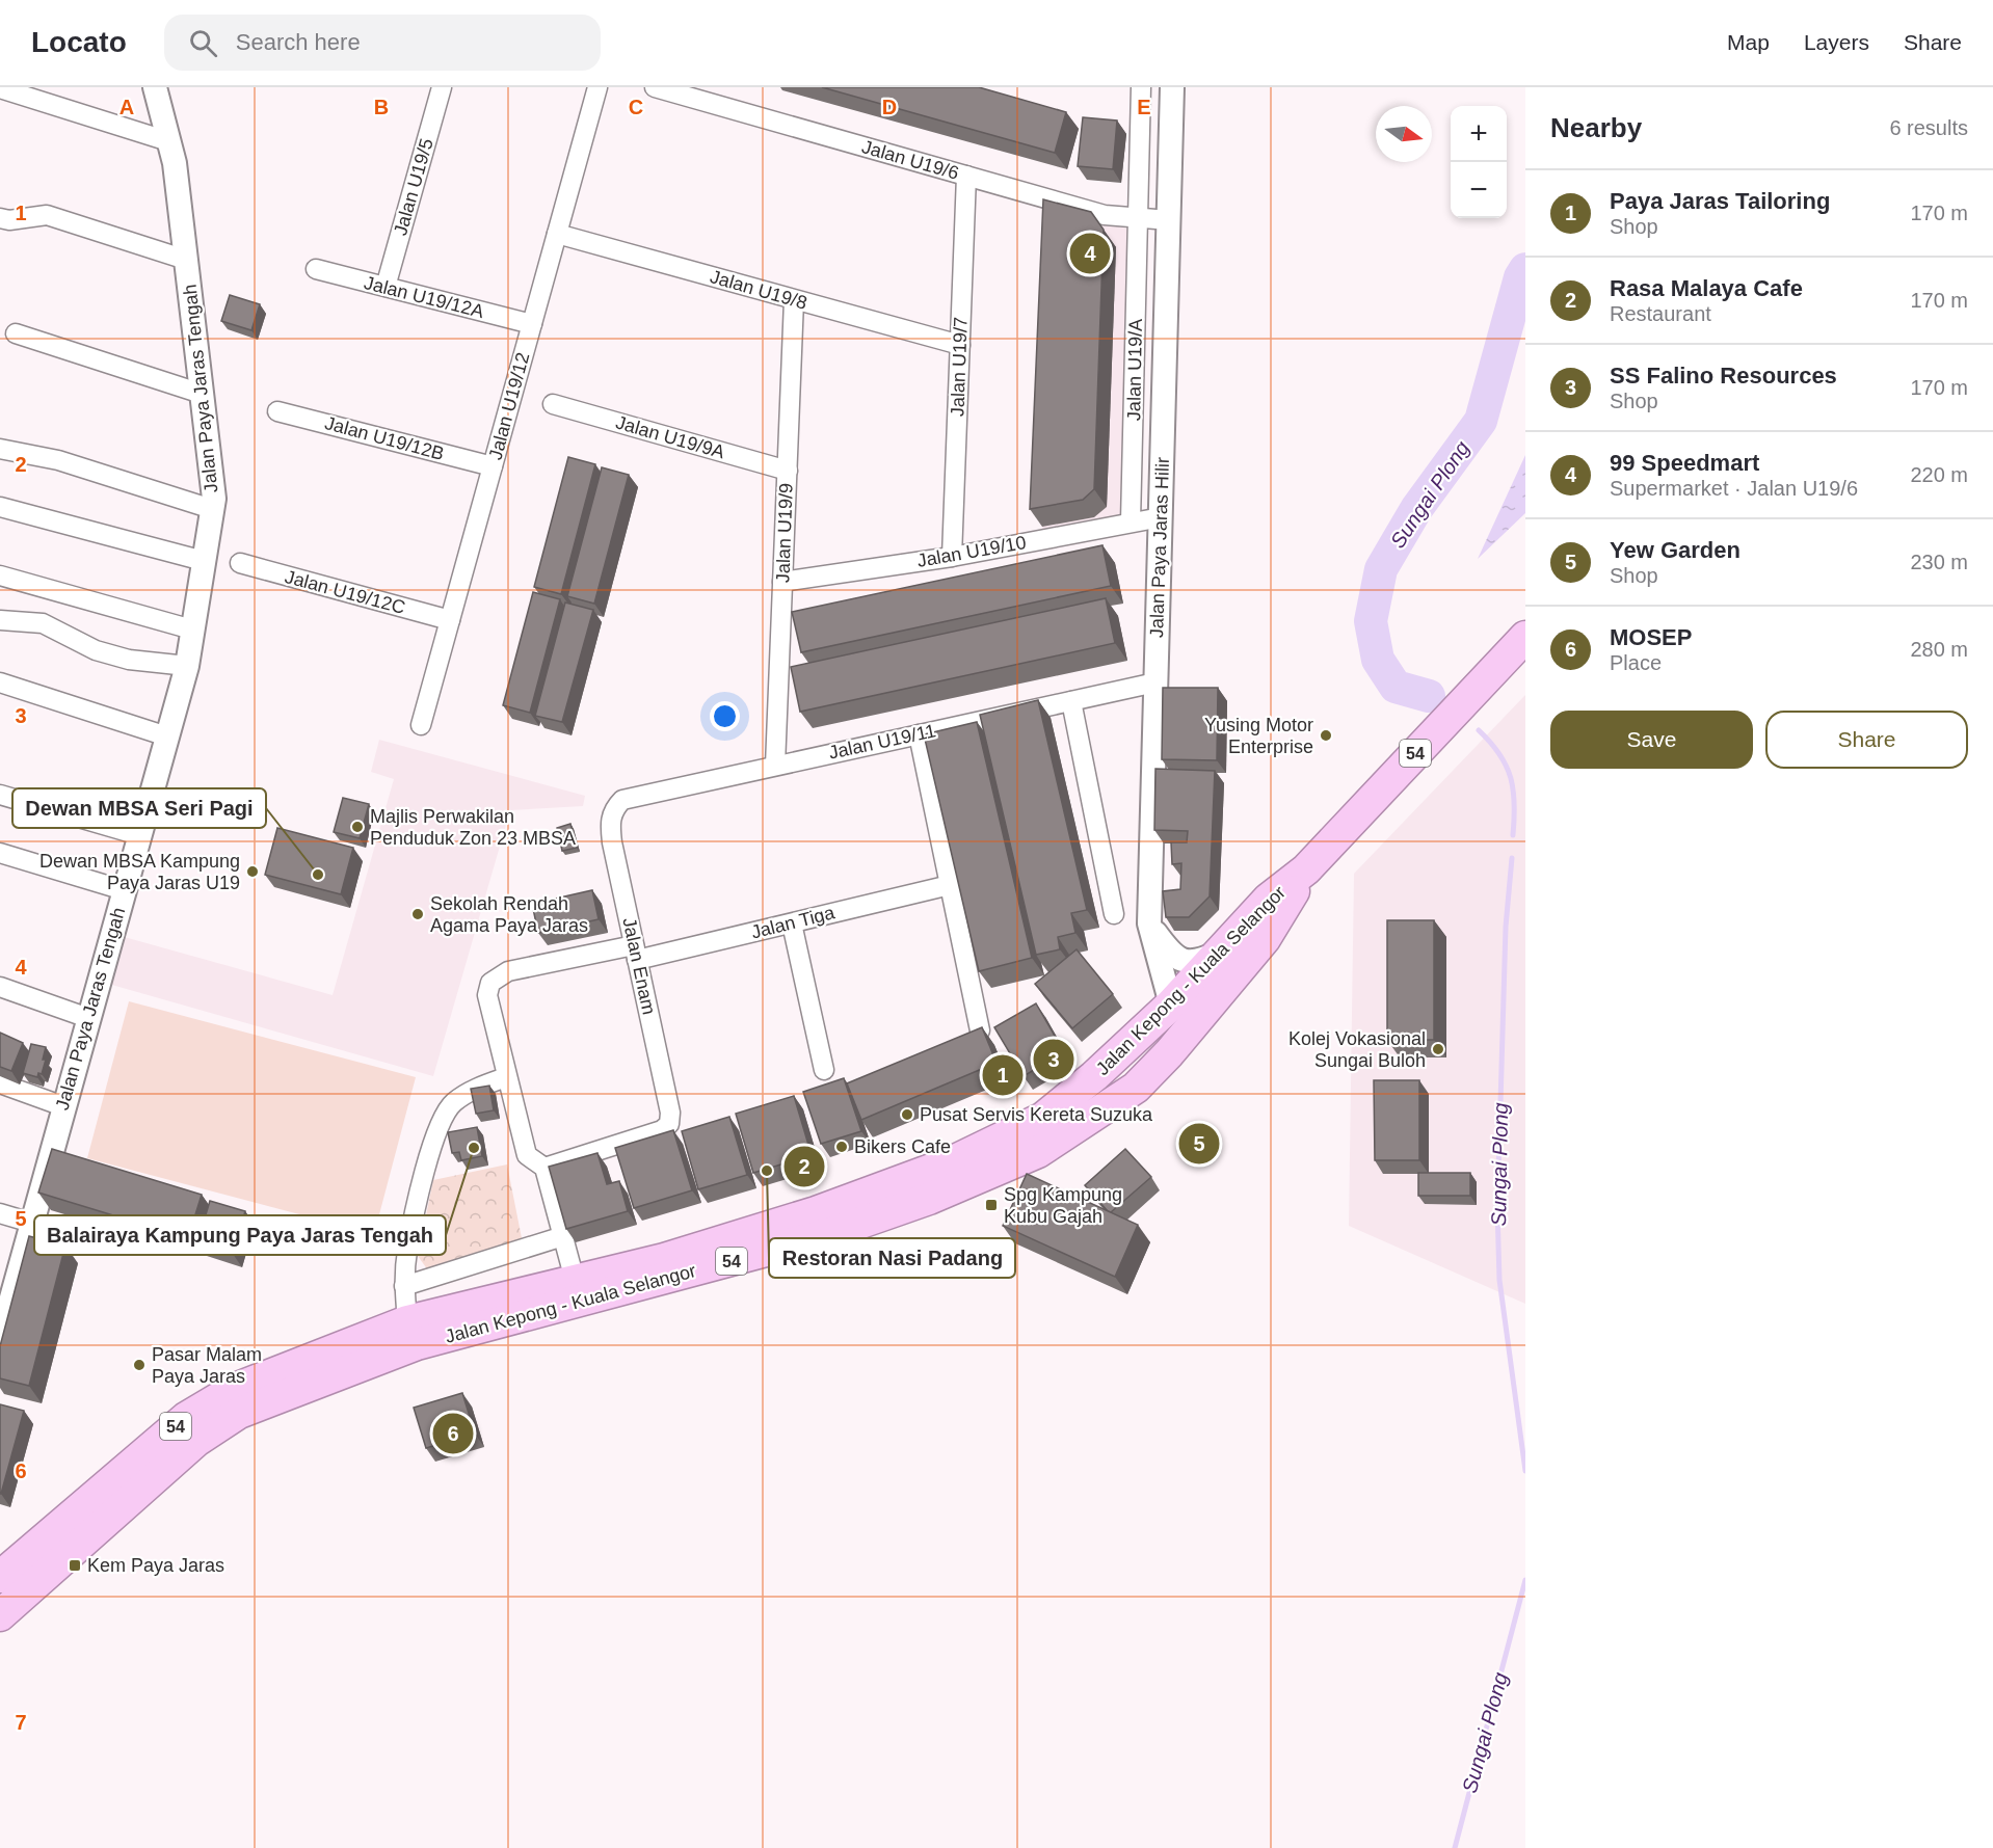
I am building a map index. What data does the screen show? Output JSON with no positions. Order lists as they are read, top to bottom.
{
  "streets": {
    "highway": ["54", "Jalan Kepong - Kuala Selangor"],
    "street": [
      "Jalan U19/6",
      "Jalan U19/5",
      "Jalan U19/8",
      "Jalan U19/12A",
      "Jalan U19/7",
      "Jalan U19/A",
      "Jalan Paya Jaras Tengah",
      "Jalan U19/12",
      "Jalan U19/9A",
      "Jalan U19/12B",
      "Jalan U19/9",
      "Jalan Paya Jaras Hilir",
      "Jalan U19/10",
      "Jalan U19/12C",
      "Jalan U19/11",
      "Jalan Tiga",
      "Jalan Enam"
    ]
  },
  "crossings": [
    ["Jalan U19/6", "Jalan U19/7"],
    ["Jalan U19/6", "Jalan U19/A"],
    ["Jalan U19/6", "Jalan Paya Jaras Hilir"],
    ["Jalan U19/5", "Jalan U19/12A"],
    ["Jalan U19/8", "Jalan U19/7"],
    ["Jalan U19/8", "Jalan U19/12"],
    ["Jalan U19/8", "Jalan U19/9"],
    ["Jalan U19/12A", "Jalan U19/12"],
    ["Jalan U19/7", "Jalan U19/10"],
    ["Jalan U19/A", "Jalan U19/10"],
    ["Jalan U19/12", "Jalan U19/12B"],
    ["Jalan U19/12", "Jalan U19/12C"],
    ["Jalan U19/9A", "Jalan U19/9"],
    ["Jalan U19/9", "Jalan U19/10"],
    ["Jalan U19/9", "Jalan U19/11"],
    ["Jalan Paya Jaras Hilir", "Jalan U19/10"],
    ["Jalan Paya Jaras Hilir", "Jalan U19/11"],
    ["Jalan Paya Jaras Hilir", "Jalan Kepong - Kuala Selangor"],
    ["Jalan U19/11", "Jalan Enam"],
    ["Jalan Tiga", "Jalan Enam"]
  ],
  "water": ["Sungai Plong"],
  "places": {
    "other": [
      "Yusing Motor Enterprise",
      "Majlis Perwakilan Penduduk Zon 23 MBSA",
      "Dewan MBSA Kampung Paya Jaras U19",
      "Dewan MBSA Seri Pagi",
      "Sekolah Rendah Agama Paya Jaras",
      "Kolej Vokasional Sungai Buloh",
      "Pusat Servis Kereta Suzuka",
      "Bikers Cafe",
      "Balairaya Kampung Paya Jaras Tengah",
      "Restoran Nasi Padang",
      "Pasar Malam Paya Jaras"
    ],
    "transit": ["Spg Kampung Kubu Gajah", "Kem Paya Jaras"]
  },
  "north": "right",
  "page": {
    "header": "Locato",
    "search": "Search here",
    "nav": ["Map", "Layers", "Share"],
    "heading": ["Nearby", "6 results"],
    "map_buttons": ["+", "−"],
    "list": [
      {
        "mark": "1",
        "name": "Paya Jaras Tailoring",
        "note": "Shop",
        "value": "170 m"
      },
      {
        "mark": "2",
        "name": "Rasa Malaya Cafe",
        "note": "Restaurant",
        "value": "170 m"
      },
      {
        "mark": "3",
        "name": "SS Falino Resources",
        "note": "Shop",
        "value": "170 m"
      },
      {
        "mark": "4",
        "name": "99 Speedmart",
        "note": "Supermarket · Jalan U19/6",
        "value": "220 m"
      },
      {
        "mark": "5",
        "name": "Yew Garden",
        "note": "Shop",
        "value": "230 m"
      },
      {
        "mark": "6",
        "name": "MOSEP",
        "note": "Place",
        "value": "280 m"
      }
    ],
    "pins": [
      "4",
      "3",
      "1",
      "5",
      "2",
      "6"
    ],
    "buttons": ["Save", "Share"]
  },
  "grid": {
    "columns": [
      "A",
      "B",
      "C",
      "D",
      "E"
    ],
    "rows": [
      "1",
      "2",
      "3",
      "4",
      "5",
      "6",
      "7"
    ]
  }
}
